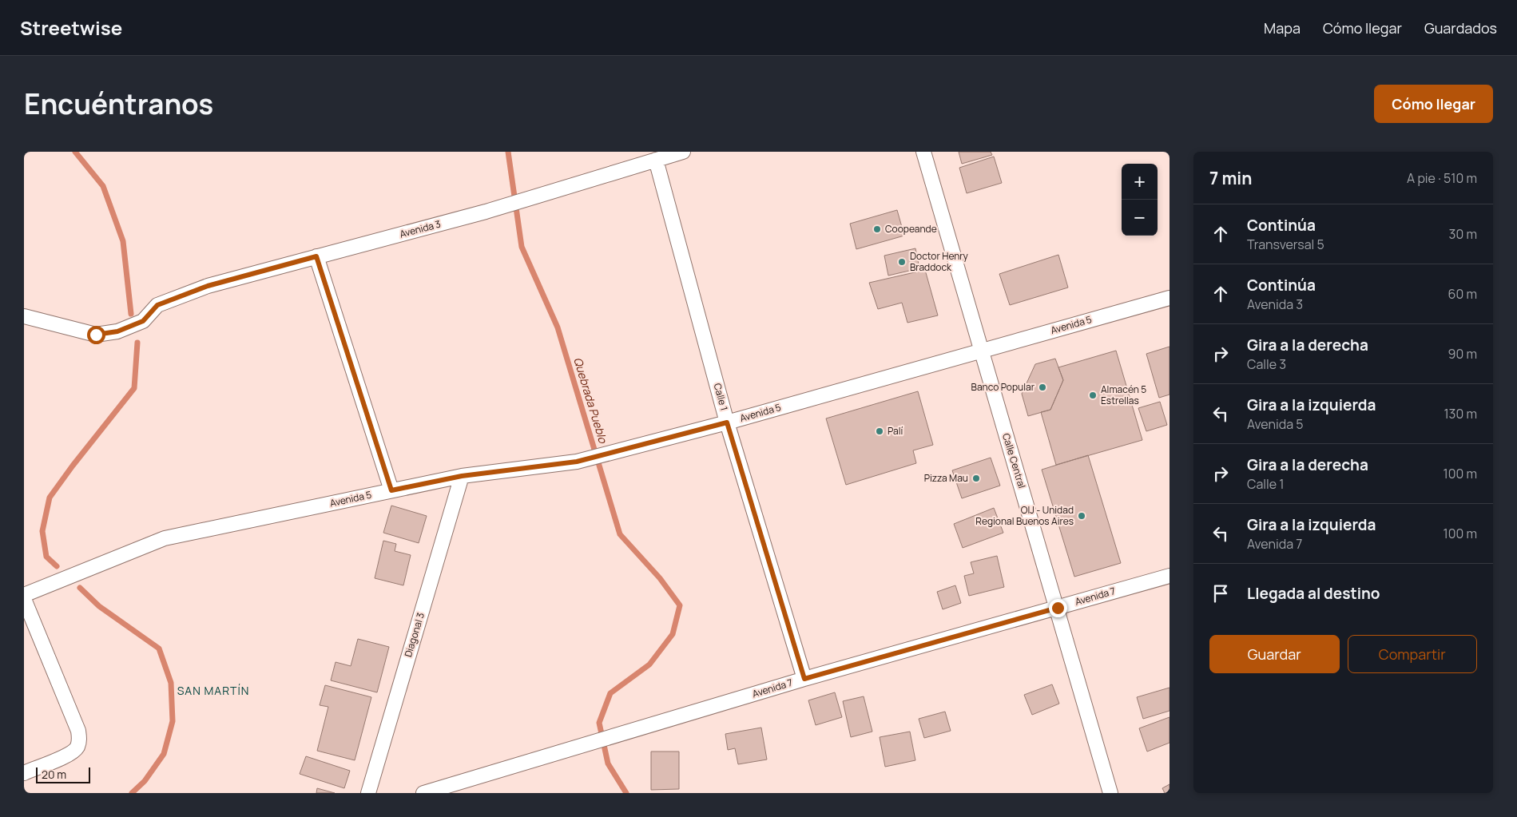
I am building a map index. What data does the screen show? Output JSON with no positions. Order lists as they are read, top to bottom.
{
  "streets": {
    "street": [
      "Avenida 3",
      "Avenida 5",
      "Calle 1",
      "Calle Central",
      "Avenida 7",
      "Diagonal 3"
    ]
  },
  "crossings": [
    ["Avenida 3", "Calle 1"],
    ["Avenida 5", "Calle 1"],
    ["Avenida 5", "Calle Central"],
    ["Avenida 5", "Diagonal 3"],
    ["Calle 1", "Avenida 7"],
    ["Calle Central", "Avenida 7"]
  ],
  "districts": ["SAN MARTÍN"],
  "water": ["Quebrada Pueblo"],
  "places": [
    "Coopeande",
    "Doctor Henry Braddock",
    "Banco Popular",
    "Almacén 5 Estrellas",
    "Palí",
    "Pizza Mau",
    "OIJ - Unidad Regional Buenos Aires"
  ],
  "scale_bar": "20 m",
  "page": {
    "header": "Streetwise",
    "nav": ["Mapa", "Cómo llegar", "Guardados"],
    "title": "Encuéntranos",
    "buttons": [
      "Cómo llegar",
      ["Guardar", "Compartir"]
    ],
    "heading": ["7 min", "A pie · 510 m"],
    "map_buttons": ["+", "−"],
    "list": [
      ["Continúa", "Transversal 5", "30 m"],
      ["Continúa", "Avenida 3", "60 m"],
      ["Gira a la derecha", "Calle 3", "90 m"],
      ["Gira a la izquierda", "Avenida 5", "130 m"],
      ["Gira a la derecha", "Calle 1", "100 m"],
      ["Gira a la izquierda", "Avenida 7", "100 m"],
      "Llegada al destino"
    ],
    "scale": "20 m"
  }
}
